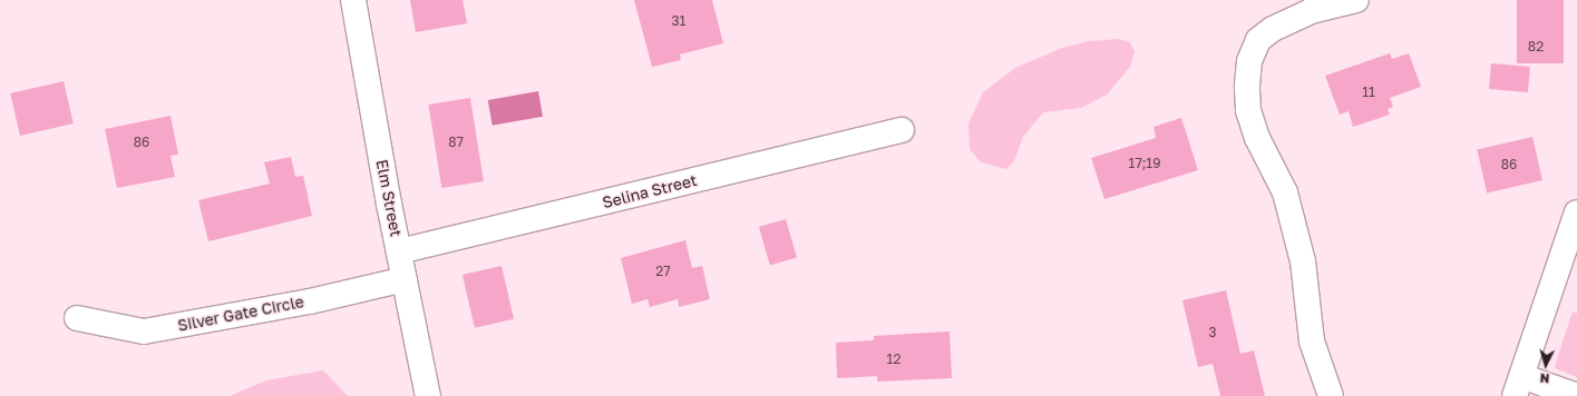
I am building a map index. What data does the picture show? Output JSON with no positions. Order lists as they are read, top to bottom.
{
  "streets": {
    "street": ["Selina Street", "Elm Street", "Silver Gate Circle"]
  },
  "crossings": [
    ["Selina Street", "Elm Street"],
    ["Elm Street", "Silver Gate Circle"]
  ],
  "house_numbers": [
    "31",
    "82",
    "11",
    "86",
    "87",
    "17;19",
    "86",
    "27",
    "3",
    "12"
  ],
  "north": "bottom"
}
